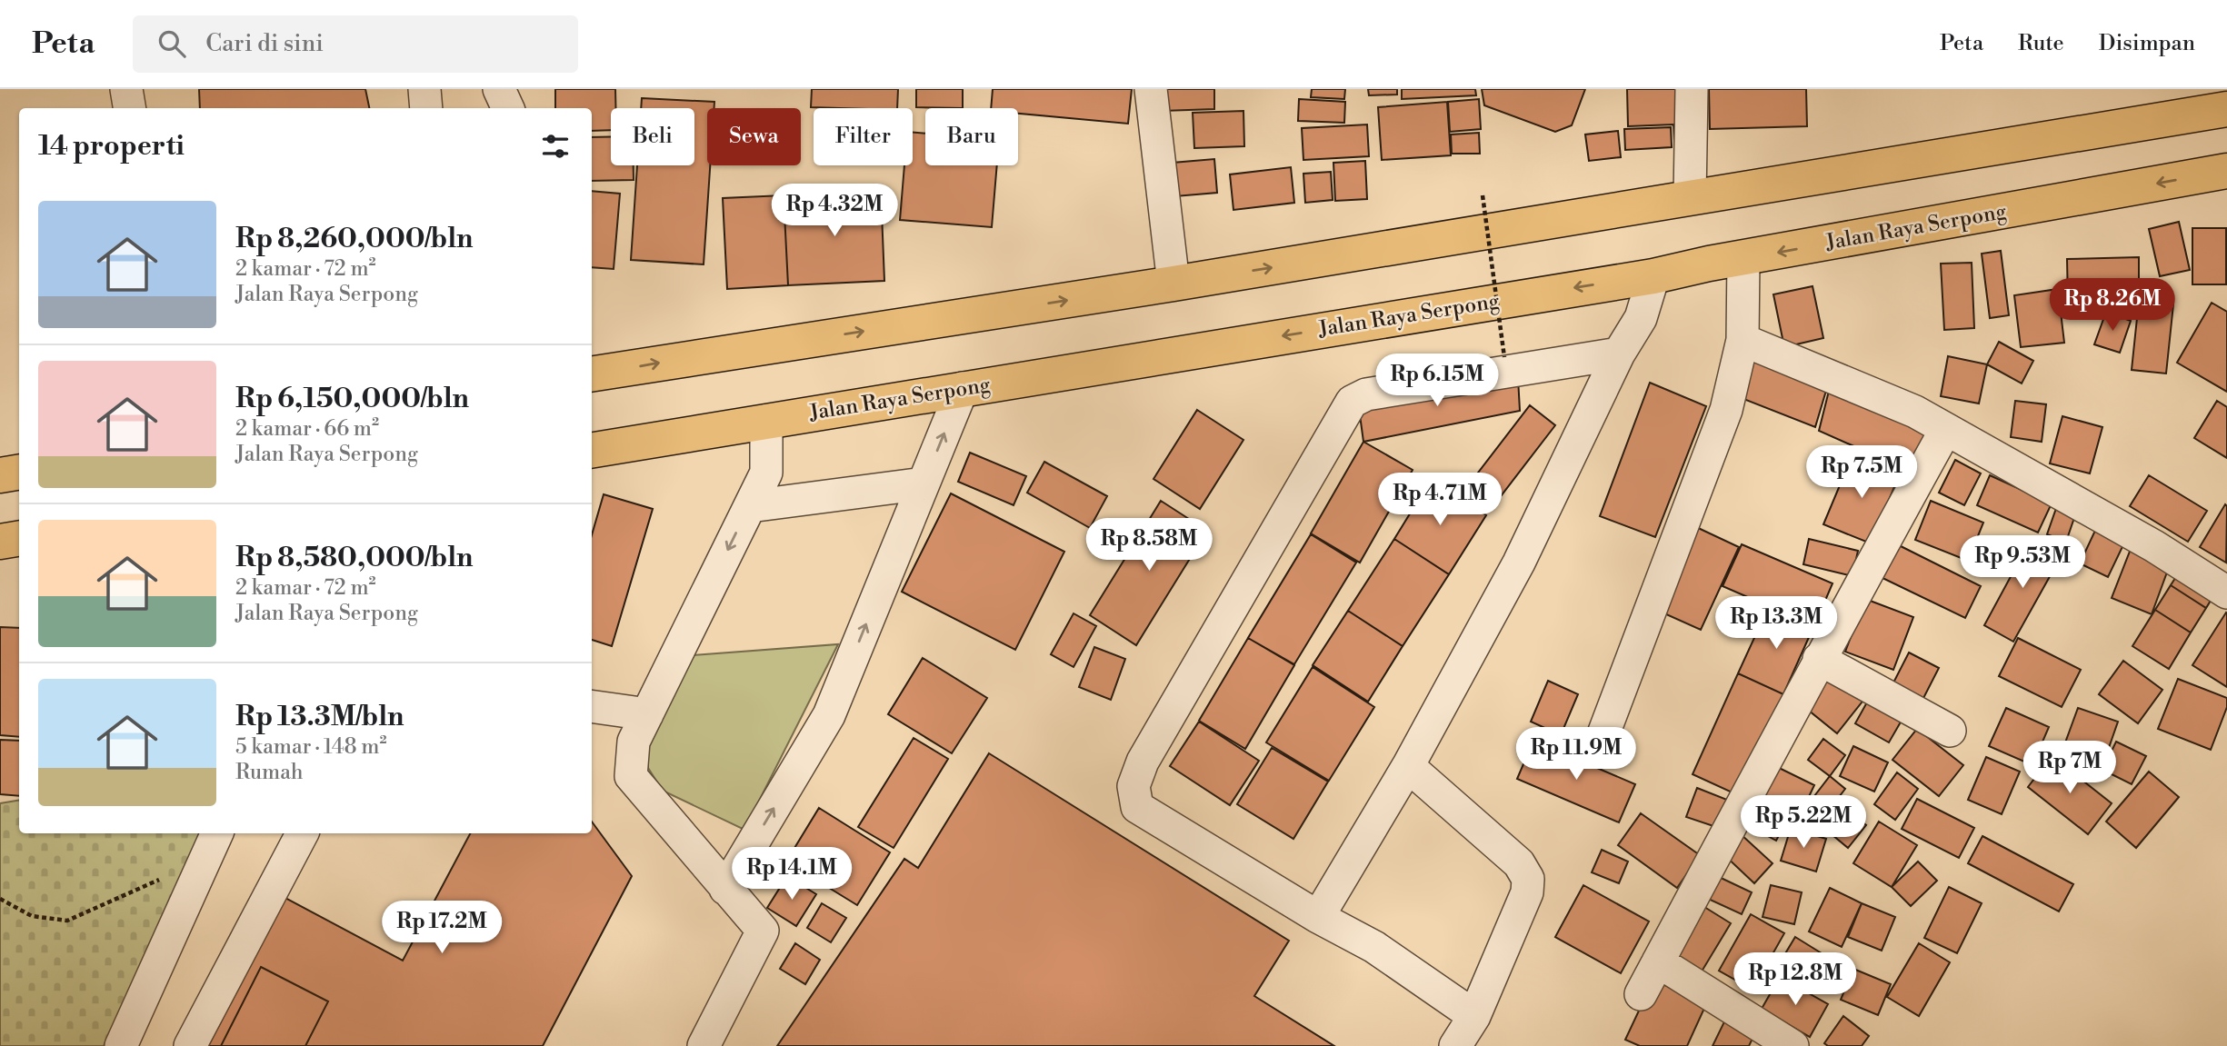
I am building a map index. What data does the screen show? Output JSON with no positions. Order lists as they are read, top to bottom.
{
  "streets": {
    "main road": ["Jalan Raya Serpong"]
  },
  "page": {
    "header": "Peta",
    "search": "Cari di sini",
    "nav": ["Peta", "Rute", "Disimpan"],
    "chip": [
      "Beli",
      "Sewa",
      "Filter",
      "Baru"
    ],
    "heading": "14 properti",
    "price": [
      "Rp 4.32M",
      "Rp 8.26M",
      "Rp 6.15M",
      "Rp 7.5M",
      "Rp 4.71M",
      "Rp 8.58M",
      "Rp 9.53M",
      "Rp 13.3M",
      "Rp 11.9M",
      "Rp 7M",
      "Rp 5.22M",
      "Rp 14.1M",
      "Rp 17.2M",
      "Rp 12.8M"
    ],
    "list": [
      {
        "name": "Rp 8,260,000/bln",
        "note": "2 kamar · 72 m² · Jalan Raya Serpong"
      },
      {
        "name": "Rp 6,150,000/bln",
        "note": "2 kamar · 66 m² · Jalan Raya Serpong"
      },
      {
        "name": "Rp 8,580,000/bln",
        "note": "2 kamar · 72 m² · Jalan Raya Serpong"
      },
      {
        "name": "Rp 13.3M/bln",
        "note": "5 kamar · 148 m² · Rumah"
      }
    ]
  }
}
